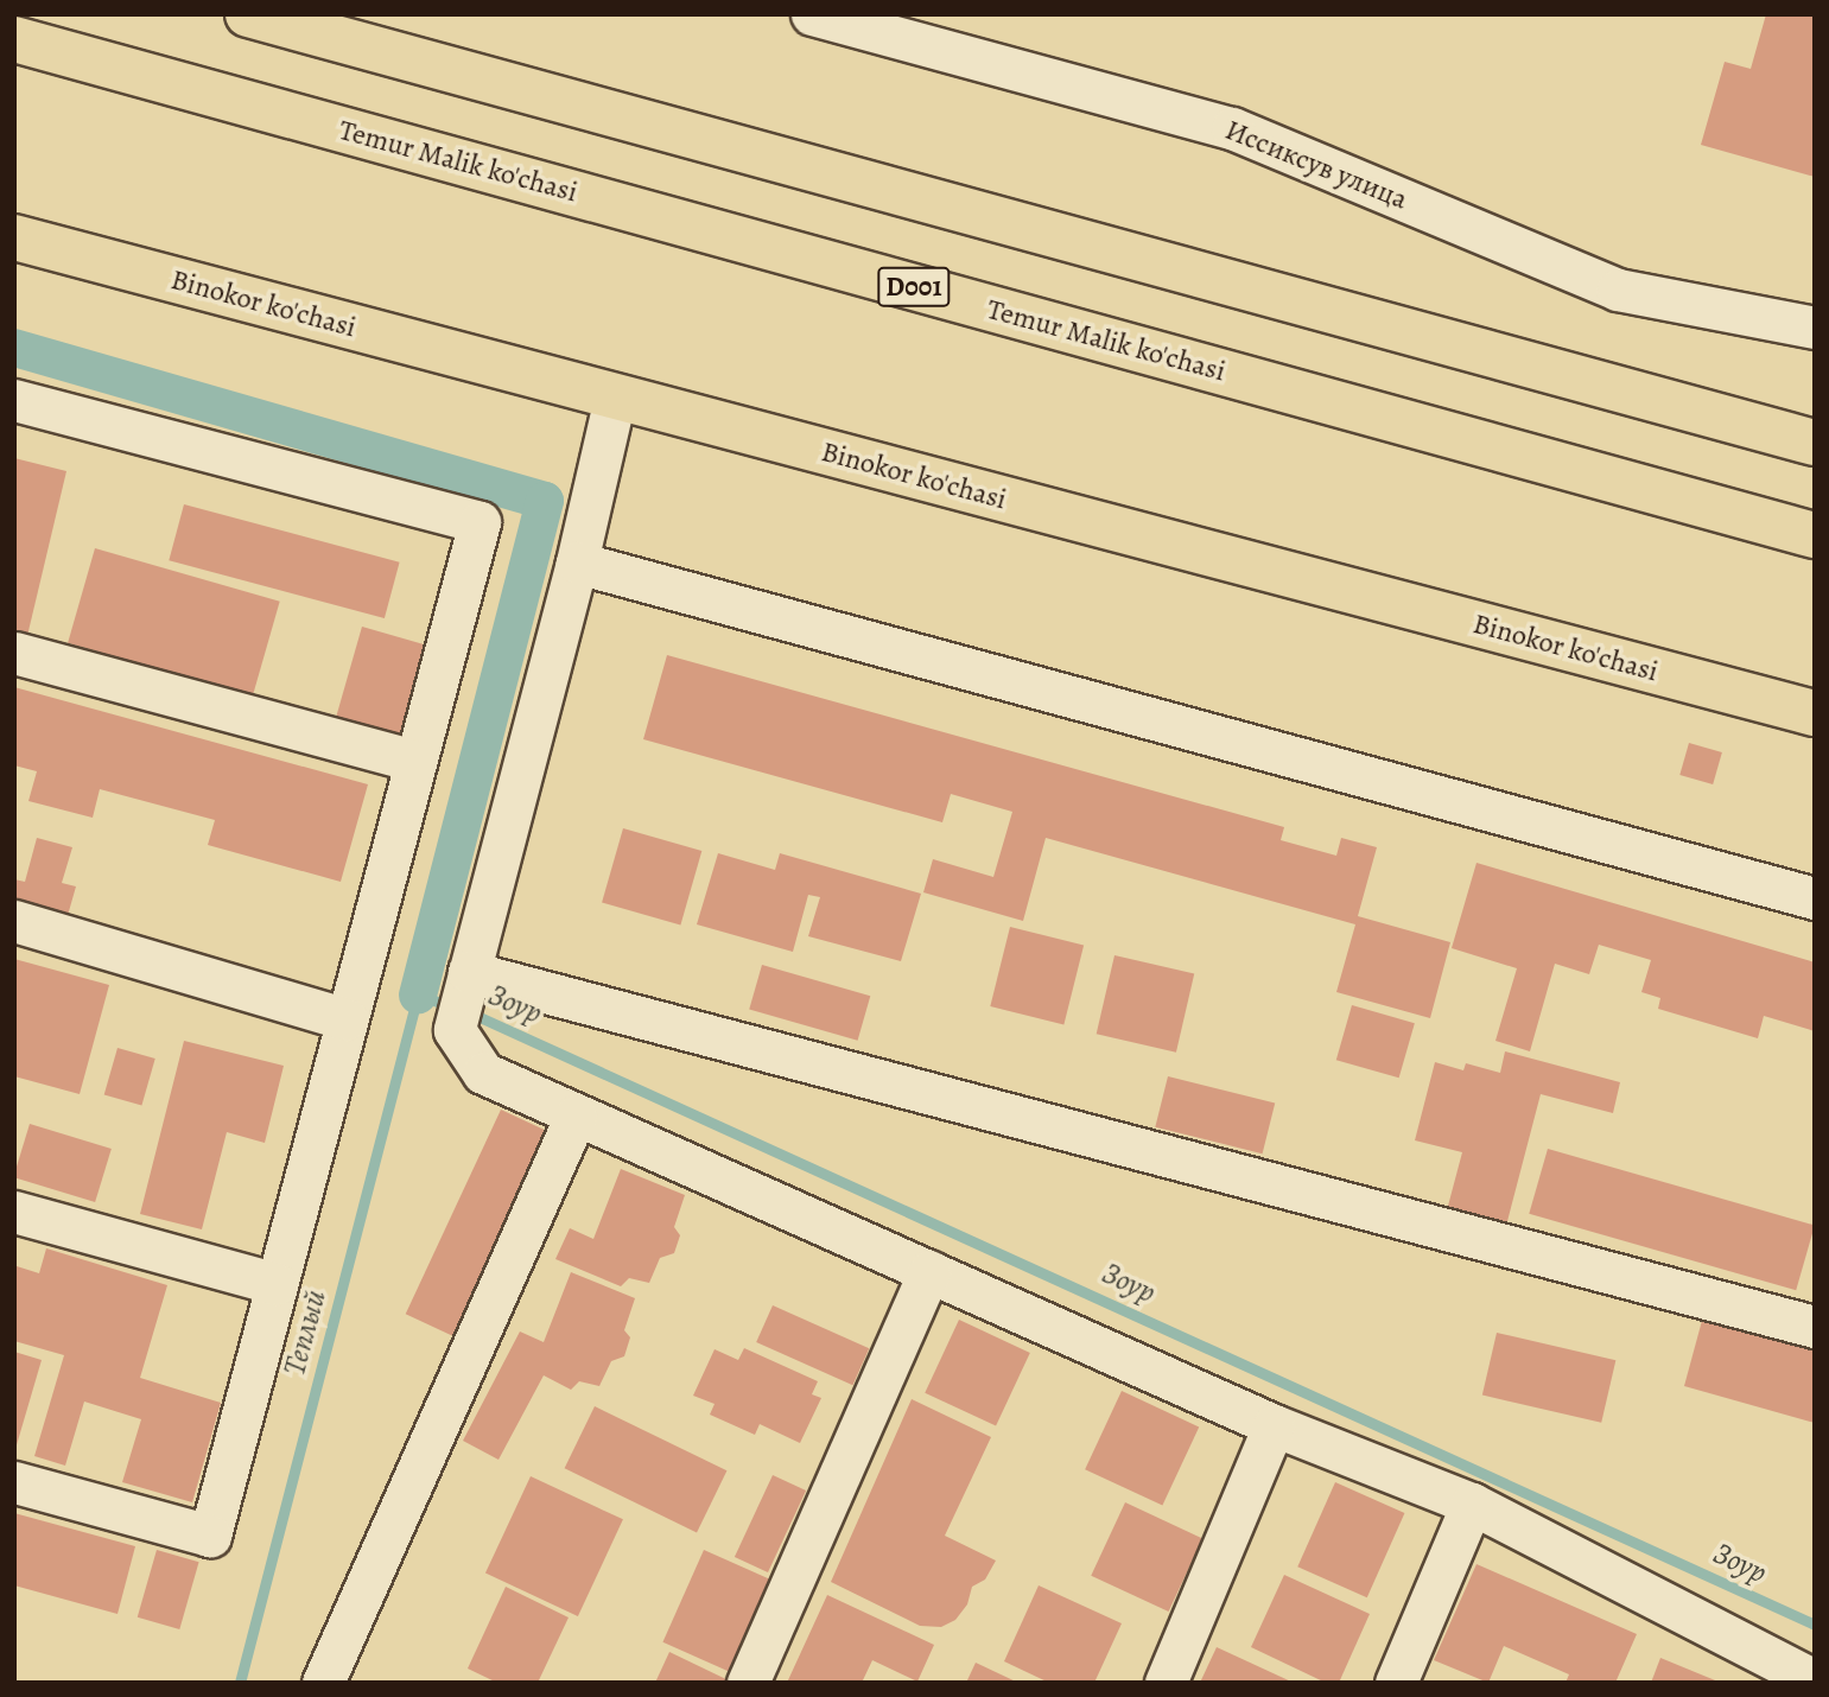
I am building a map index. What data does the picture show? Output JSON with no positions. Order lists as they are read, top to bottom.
{
  "streets": {
    "main road": ["Temur Malik ko'chasi", "D001", "Binokor ko'chasi"],
    "street": ["Иссиксув улица"]
  },
  "water": ["Зоур", "Теплый"]
}
